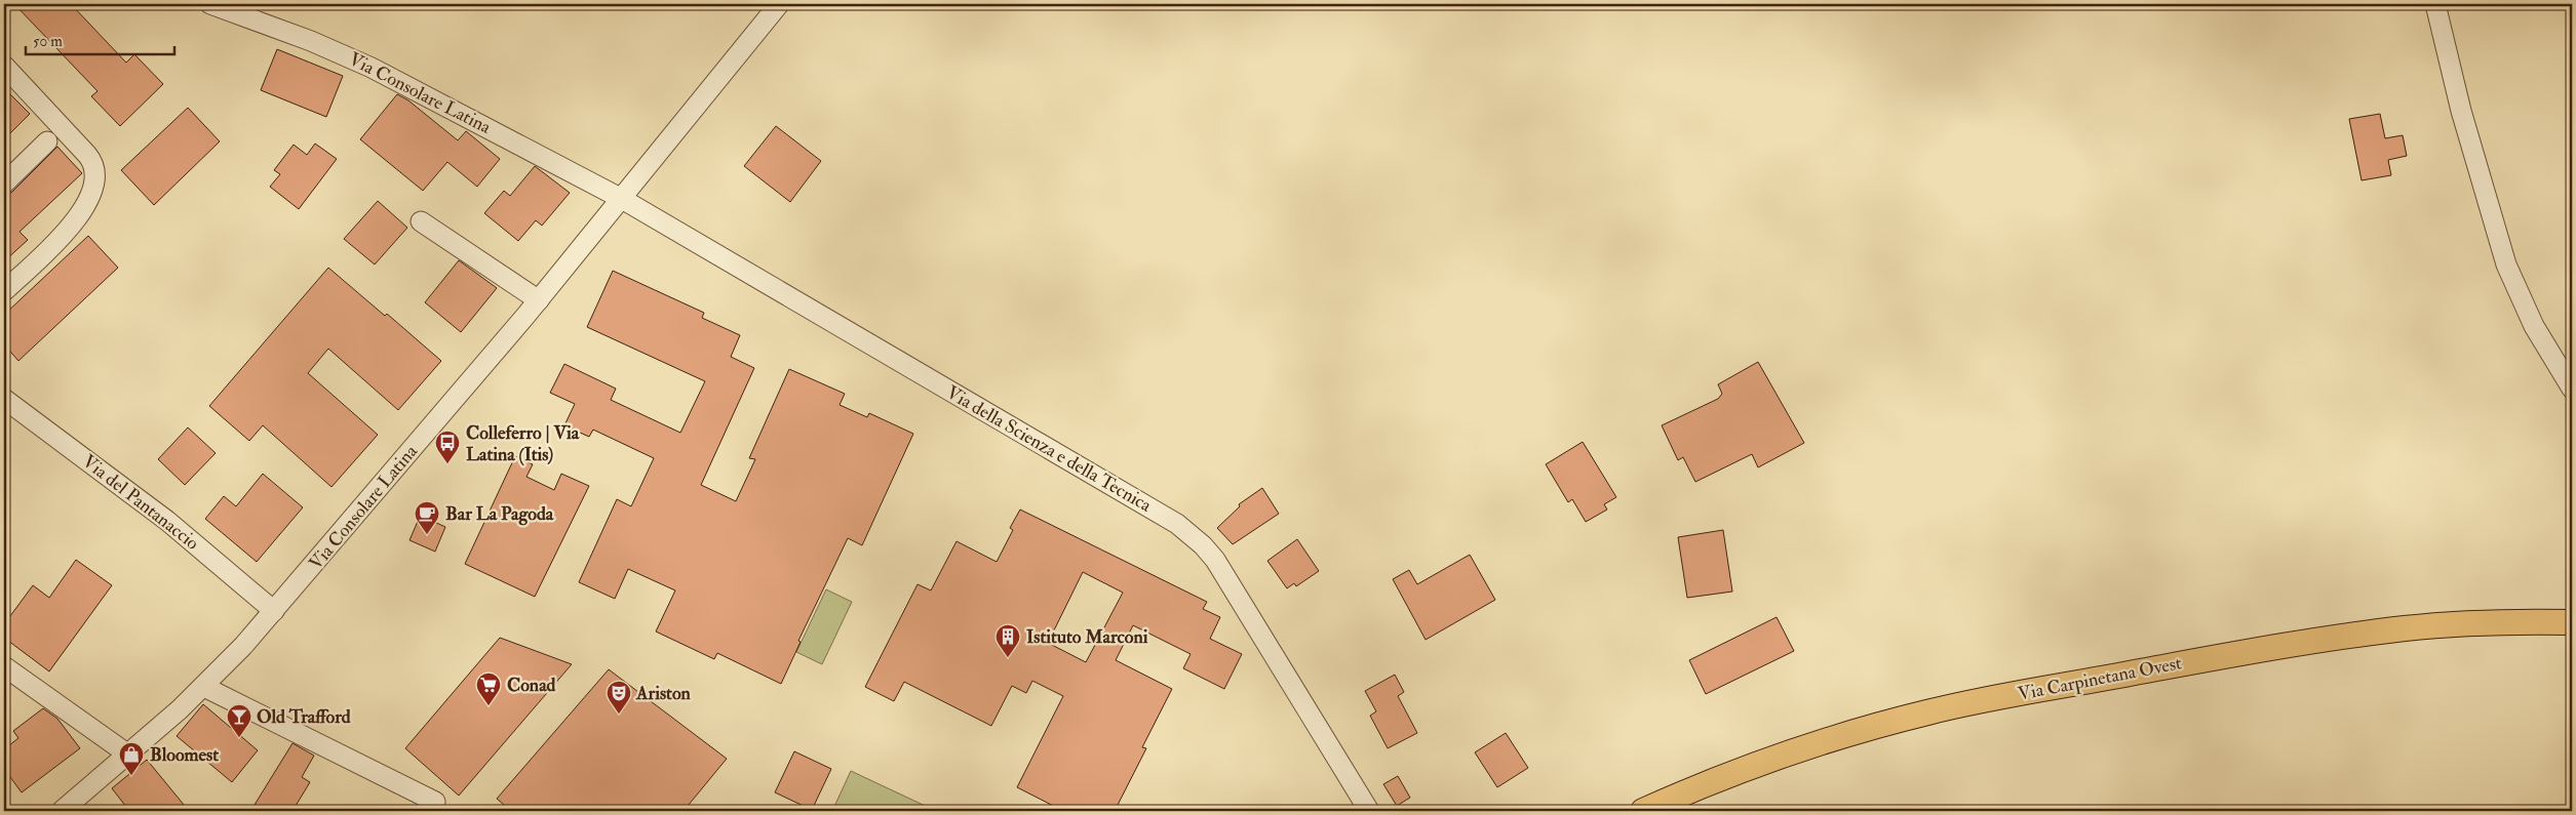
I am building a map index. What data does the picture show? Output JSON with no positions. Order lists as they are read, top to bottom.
{
  "streets": {
    "main road": ["Via Carpinetana Ovest"],
    "street": ["Via Consolare Latina", "Via della Scienza e della Tecnica", "Via del Pantanaccio"]
  },
  "crossings": [
    ["Via Consolare Latina", "Via della Scienza e della Tecnica"],
    ["Via Consolare Latina", "Via del Pantanaccio"]
  ],
  "places": {
    "bus stop": ["Colleferro | Via Latina (Itis)"],
    "cafe": ["Bar La Pagoda"],
    "building": ["Istituto Marconi"],
    "supermarket": ["Conad"],
    "theatre": ["Ariston"],
    "bar": ["Old Trafford"],
    "shop": ["Bloomest"]
  },
  "scale_bar": "50 m"
}
